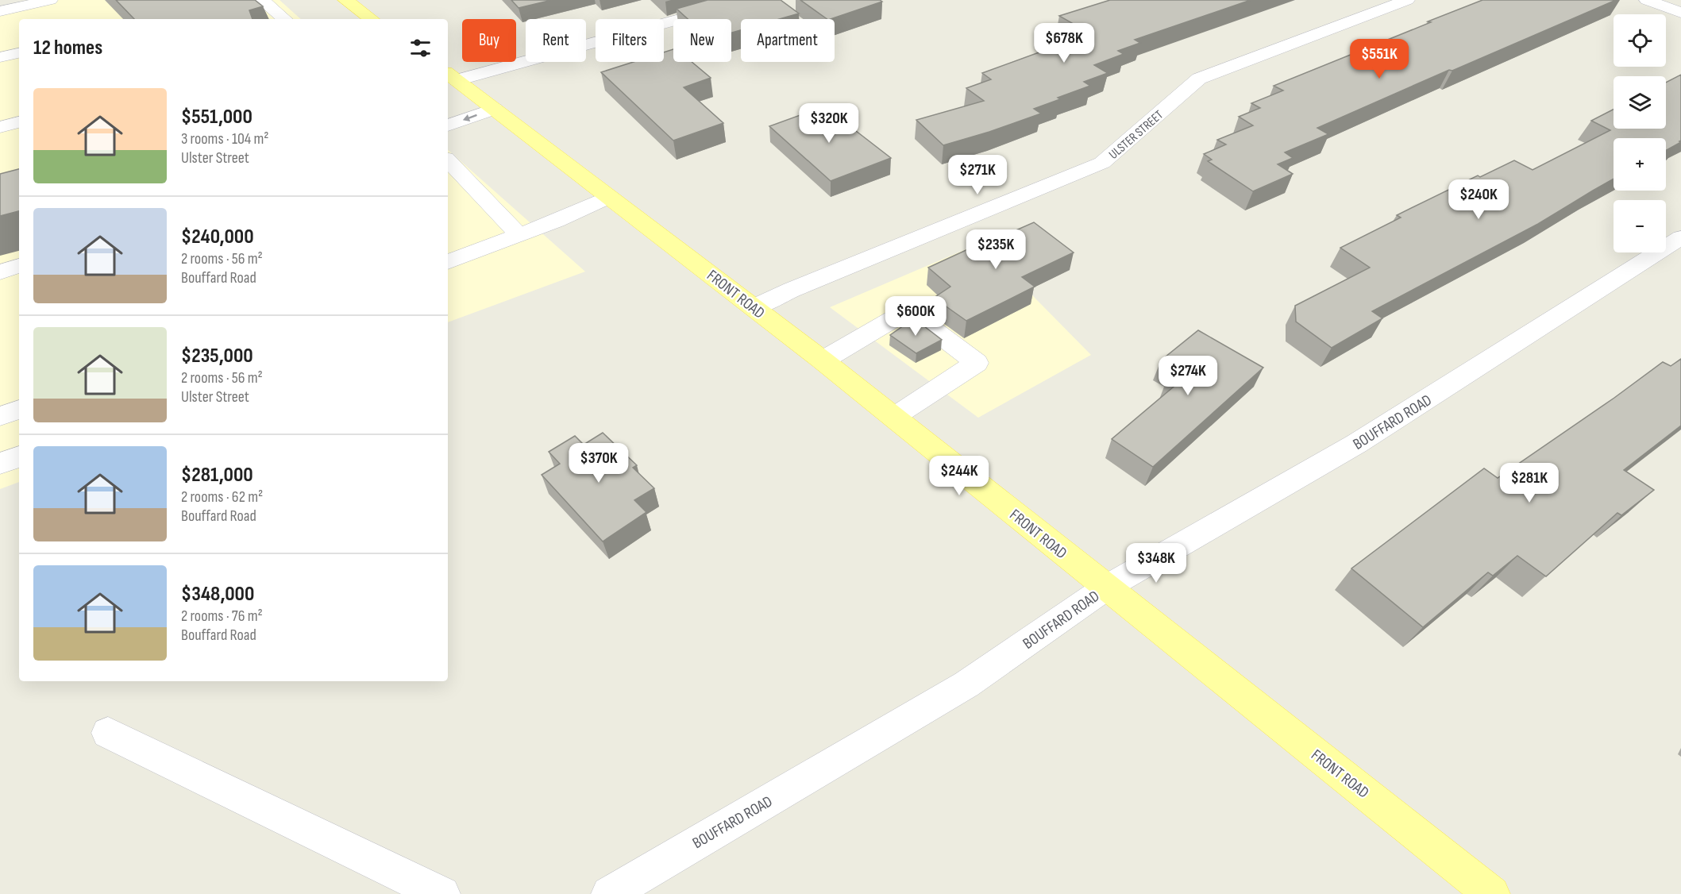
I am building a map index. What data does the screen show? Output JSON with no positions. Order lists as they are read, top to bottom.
{
  "streets": {
    "main road": ["FRONT ROAD"],
    "street": ["ULSTER STREET", "BOUFFARD ROAD"]
  },
  "crossings": [
    ["ULSTER STREET", "FRONT ROAD"],
    ["FRONT ROAD", "BOUFFARD ROAD"]
  ],
  "page": {
    "map_buttons": ["+", "−"],
    "chip": [
      "Buy",
      "Rent",
      "Filters",
      "New",
      "Apartment"
    ],
    "heading": "12 homes",
    "price": [
      "$678K",
      "$551K",
      "$320K",
      "$271K",
      "$240K",
      "$235K",
      "$600K",
      "$274K",
      "$370K",
      "$244K",
      "$281K",
      "$348K"
    ],
    "list": [
      {
        "name": "$551,000",
        "note": "3 rooms · 104 m² · Ulster Street"
      },
      {
        "name": "$240,000",
        "note": "2 rooms · 56 m² · Bouffard Road"
      },
      {
        "name": "$235,000",
        "note": "2 rooms · 56 m² · Ulster Street"
      },
      {
        "name": "$281,000",
        "note": "2 rooms · 62 m² · Bouffard Road"
      },
      {
        "name": "$348,000",
        "note": "2 rooms · 76 m² · Bouffard Road"
      }
    ]
  }
}
